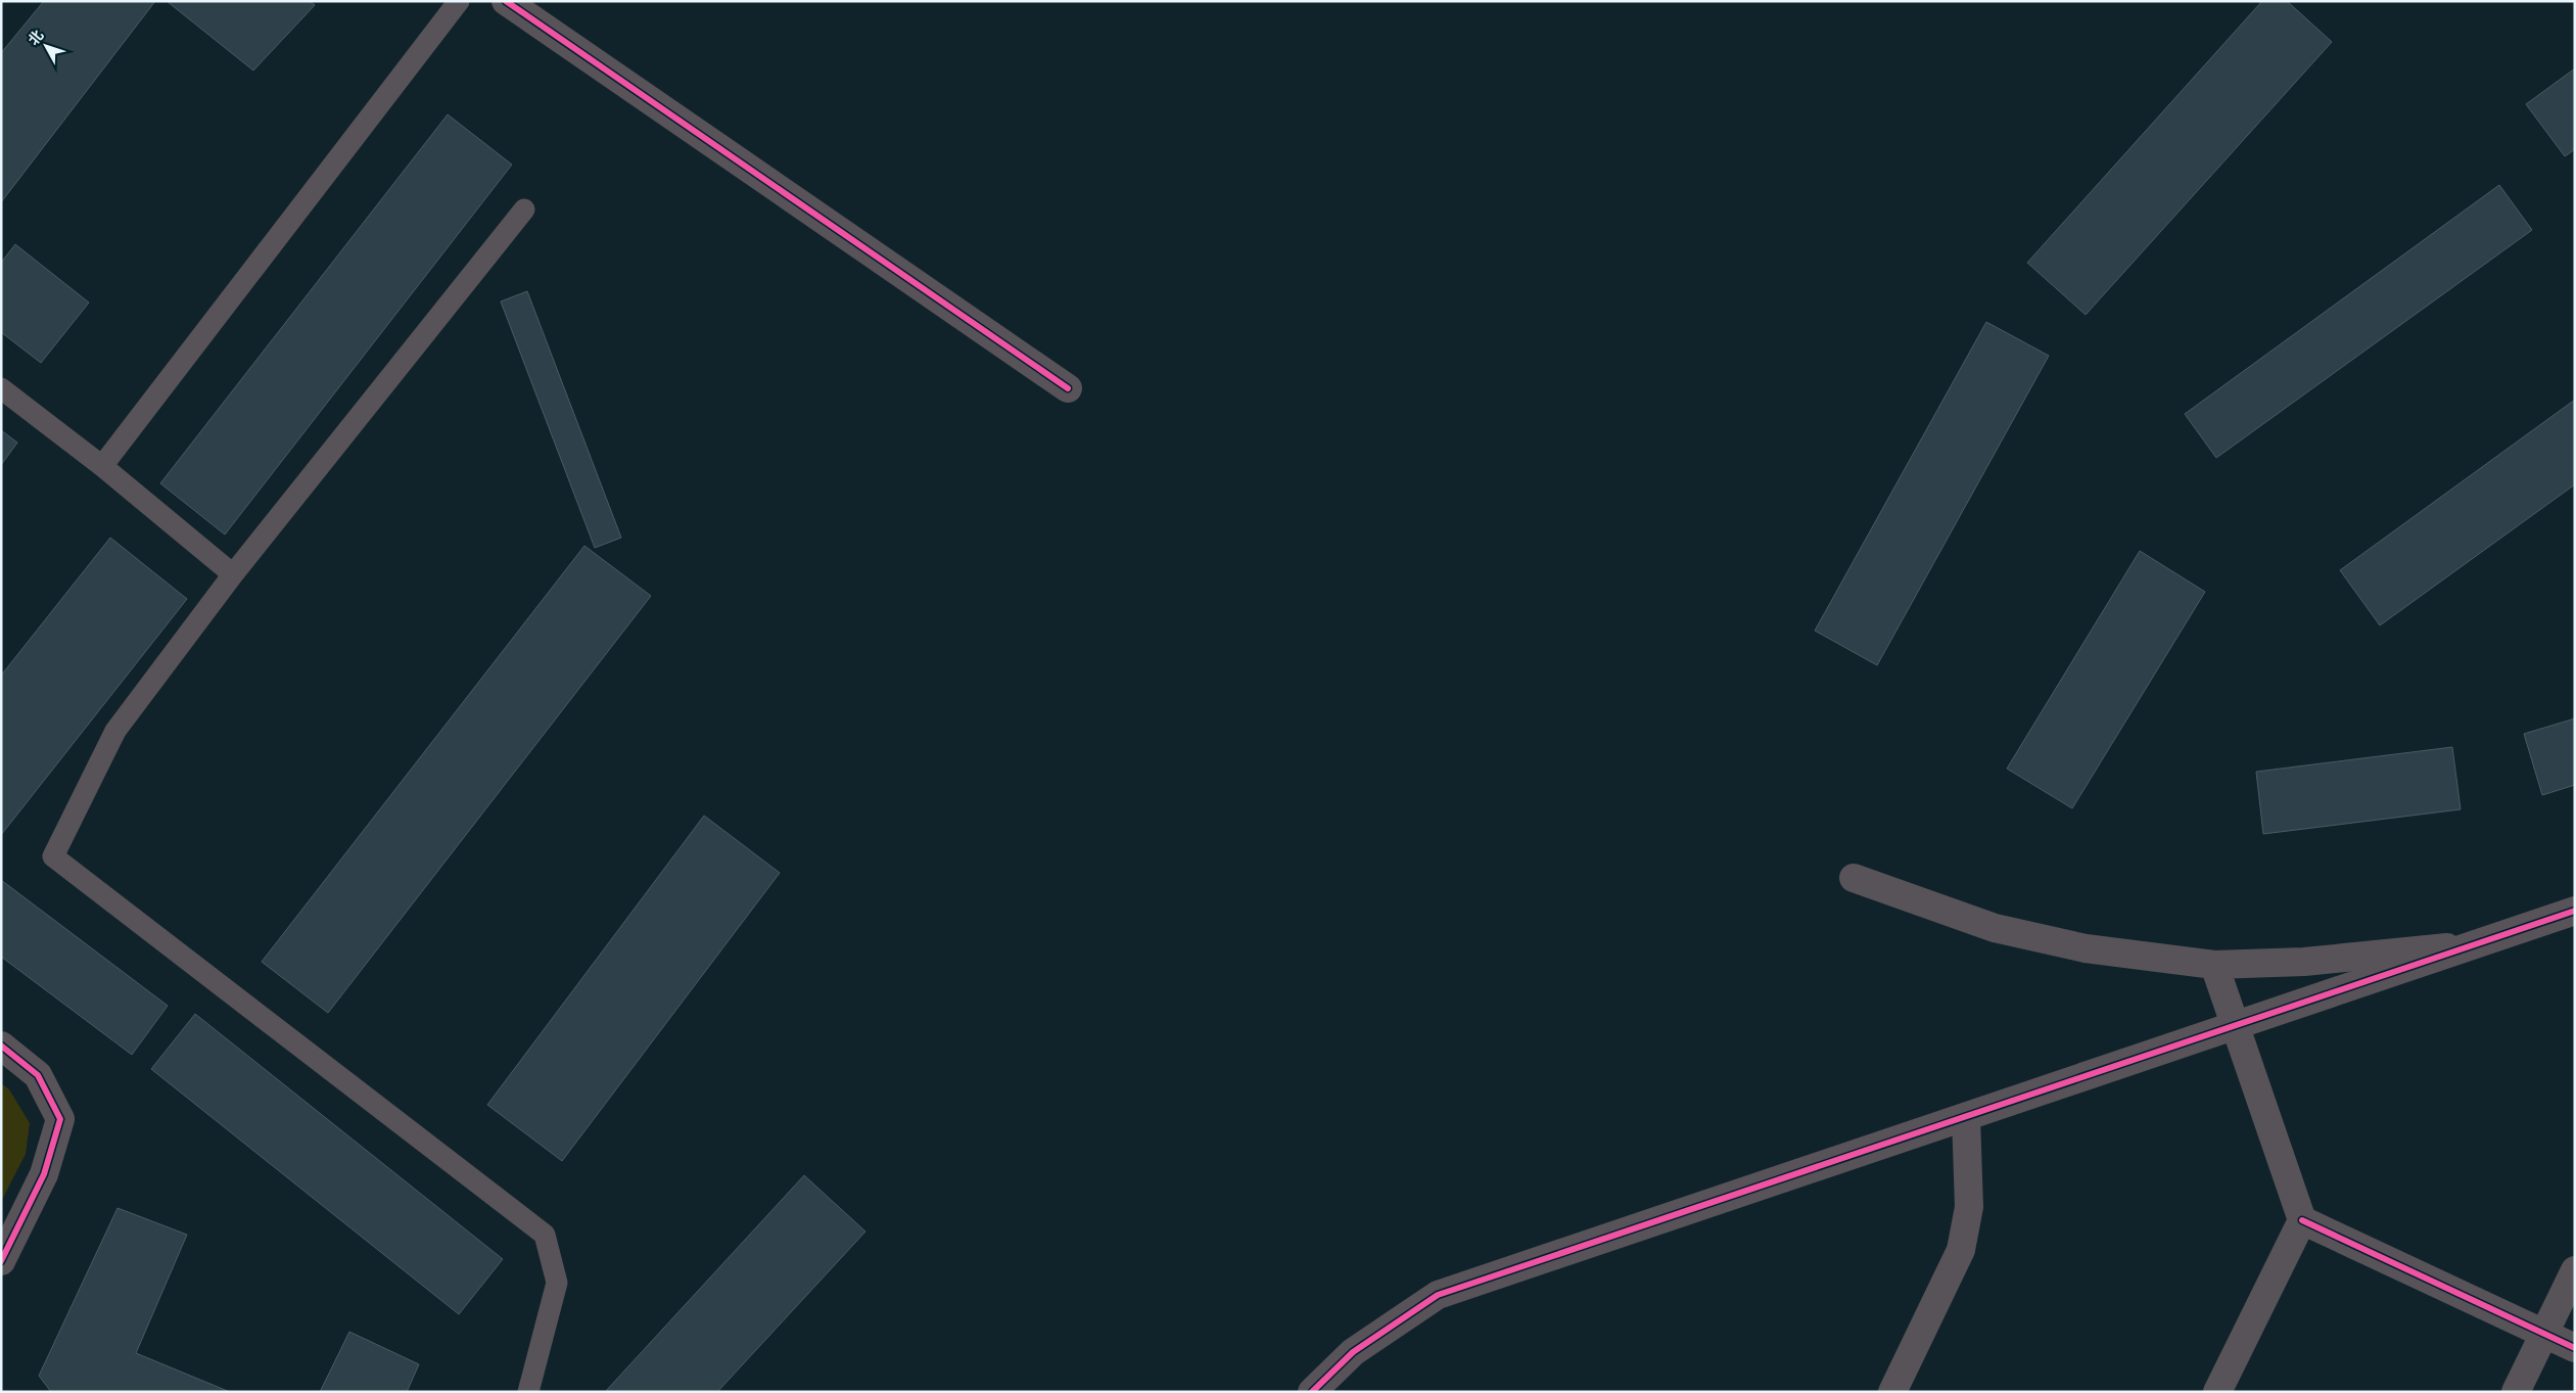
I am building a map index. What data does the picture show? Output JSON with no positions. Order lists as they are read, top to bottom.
{
  "north": "top left"
}
